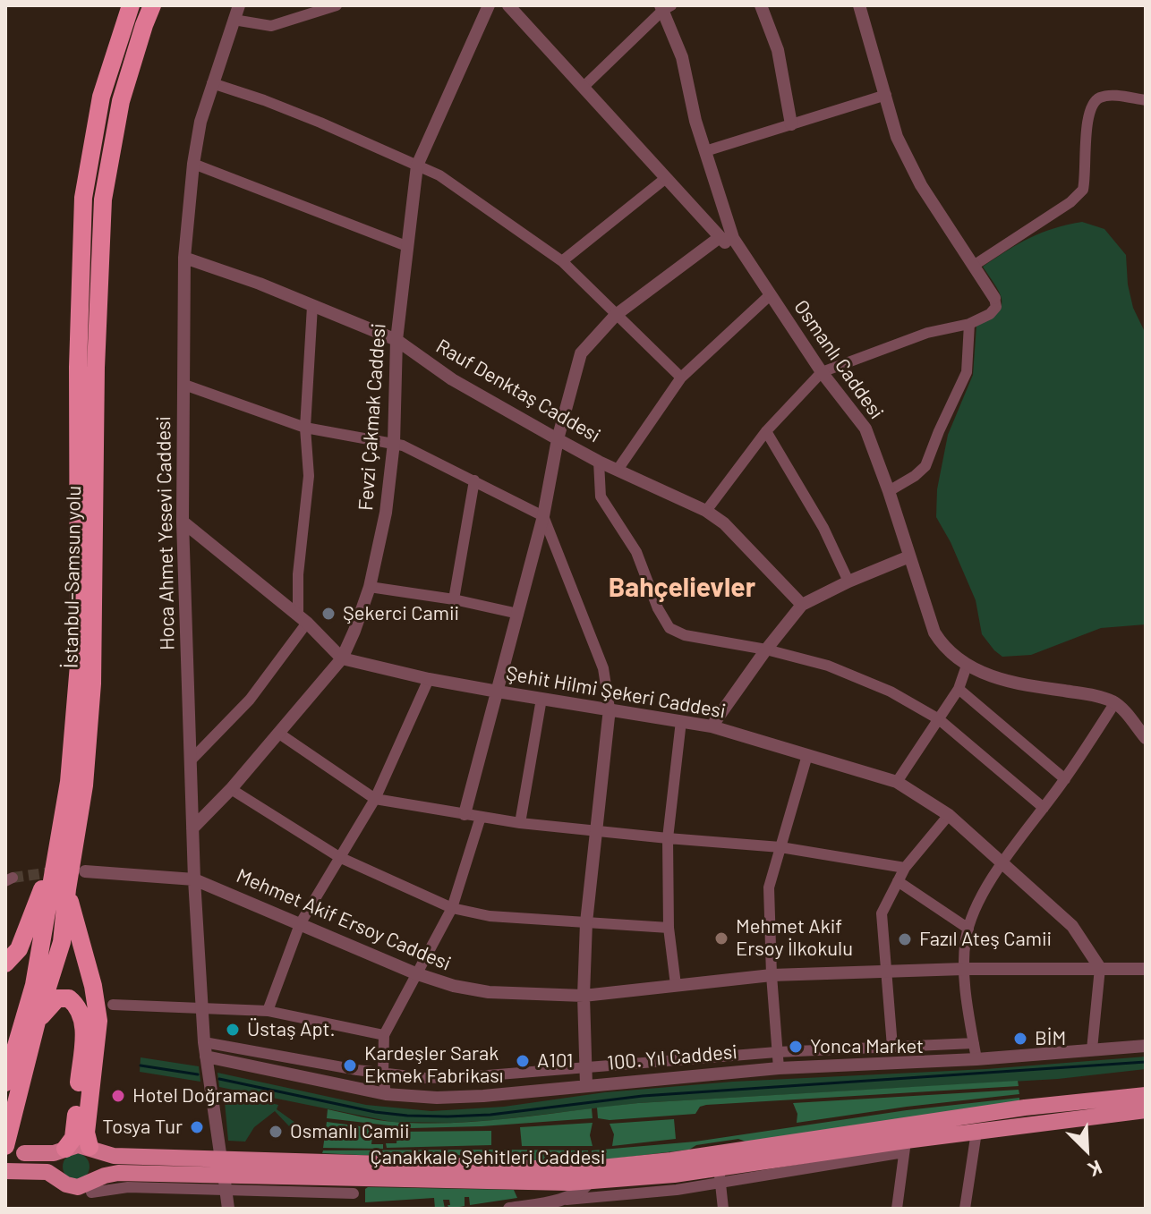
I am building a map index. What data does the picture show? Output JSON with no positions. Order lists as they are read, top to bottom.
{
  "streets": {
    "highway": ["İstanbul-Samsun yolu"],
    "main road": ["Çanakkale Şehitleri Caddesi"],
    "street": [
      "Osmanlı Caddesi",
      "Rauf Denktaş Caddesi",
      "Fevzi Çakmak Caddesi",
      "Hoca Ahmet Yesevi Caddesi",
      "Şehit Hilmi Şekeri Caddesi",
      "Mehmet Akif Ersoy Caddesi",
      "100. Yıl Caddesi"
    ]
  },
  "crossings": [
    ["Rauf Denktaş Caddesi", "Fevzi Çakmak Caddesi"],
    ["Rauf Denktaş Caddesi", "Hoca Ahmet Yesevi Caddesi"],
    ["Fevzi Çakmak Caddesi", "Hoca Ahmet Yesevi Caddesi"],
    ["Fevzi Çakmak Caddesi", "Şehit Hilmi Şekeri Caddesi"],
    ["Hoca Ahmet Yesevi Caddesi", "Mehmet Akif Ersoy Caddesi"],
    ["Hoca Ahmet Yesevi Caddesi", "100. Yıl Caddesi"],
    ["Hoca Ahmet Yesevi Caddesi", "Çanakkale Şehitleri Caddesi"],
    ["Şehit Hilmi Şekeri Caddesi", "Mehmet Akif Ersoy Caddesi"]
  ],
  "districts": ["Bahçelievler"],
  "places": [
    "Şekerci Camii",
    "Mehmet Akif Ersoy İlkokulu",
    "Fazıl Ateş Camii",
    "Üstaş Apt.",
    "BİM",
    "Yonca Market",
    "A101",
    "Kardeşler Sarak Ekmek Fabrikası",
    "Hotel Doğramacı",
    "Tosya Tur",
    "Osmanlı Camii"
  ],
  "north": "bottom right"
}
